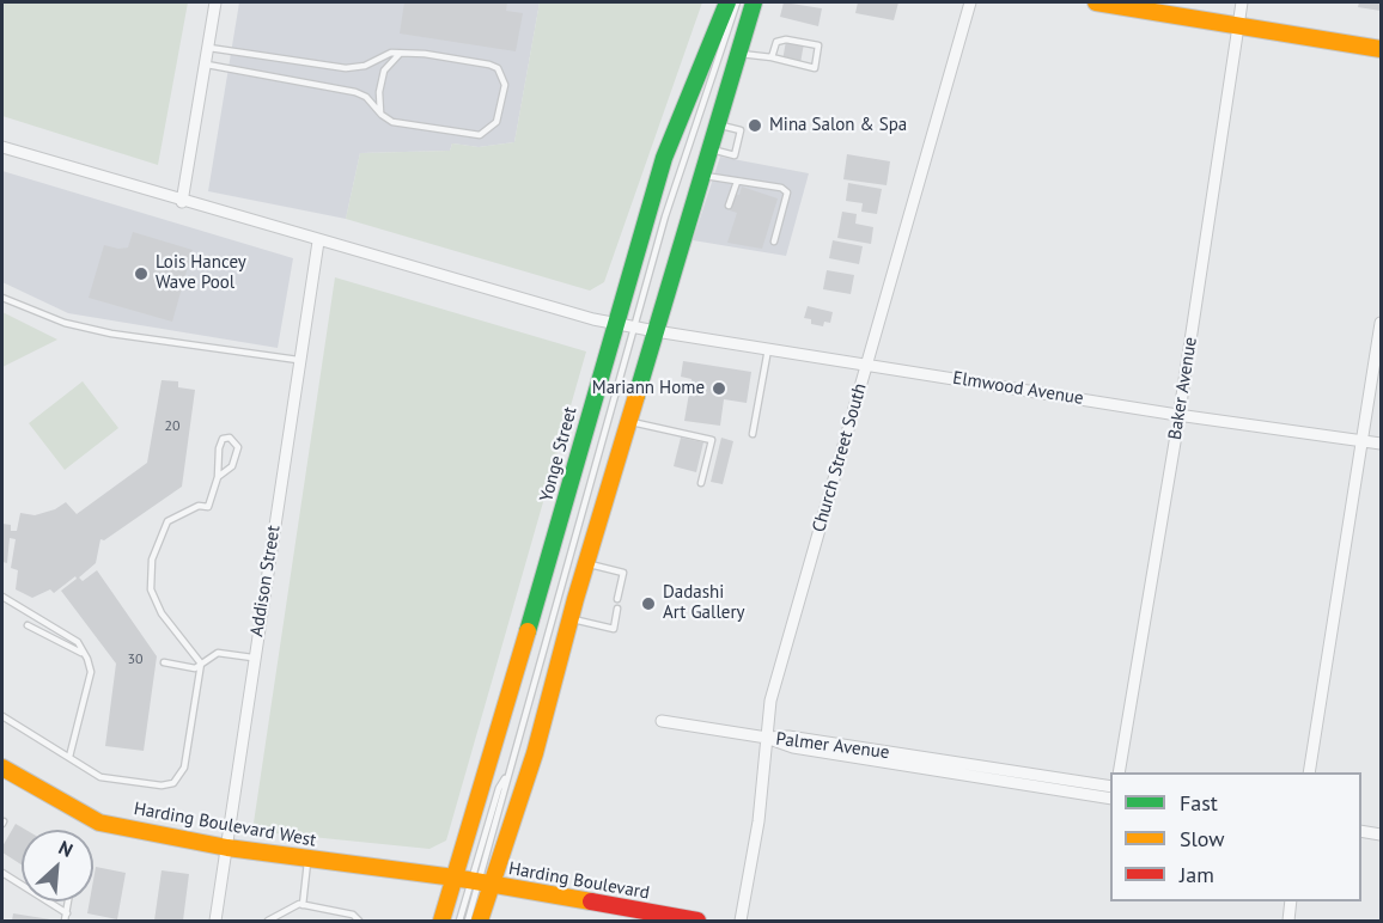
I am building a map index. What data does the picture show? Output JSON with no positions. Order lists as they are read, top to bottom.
{
  "streets": {
    "main road": ["Yonge Street", "Harding Boulevard West", "Harding Boulevard"],
    "street": [
      "Elmwood Avenue",
      "Baker Avenue",
      "Church Street South",
      "Addison Street",
      "Palmer Avenue"
    ]
  },
  "crossings": [
    ["Elmwood Avenue", "Baker Avenue"],
    ["Elmwood Avenue", "Yonge Street"],
    ["Elmwood Avenue", "Church Street South"],
    ["Elmwood Avenue", "Addison Street"],
    ["Yonge Street", "Harding Boulevard West"],
    ["Yonge Street", "Harding Boulevard"],
    ["Church Street South", "Palmer Avenue"],
    ["Addison Street", "Harding Boulevard West"],
    ["Harding Boulevard West", "Harding Boulevard"]
  ],
  "places": [
    "Mina Salon & Spa",
    "Lois Hancey Wave Pool",
    "Mariann Home",
    "Dadashi Art Gallery"
  ],
  "house_numbers": ["20", "30"],
  "legend": ["Fast", "Slow", "Jam"],
  "north": "top right"
}
